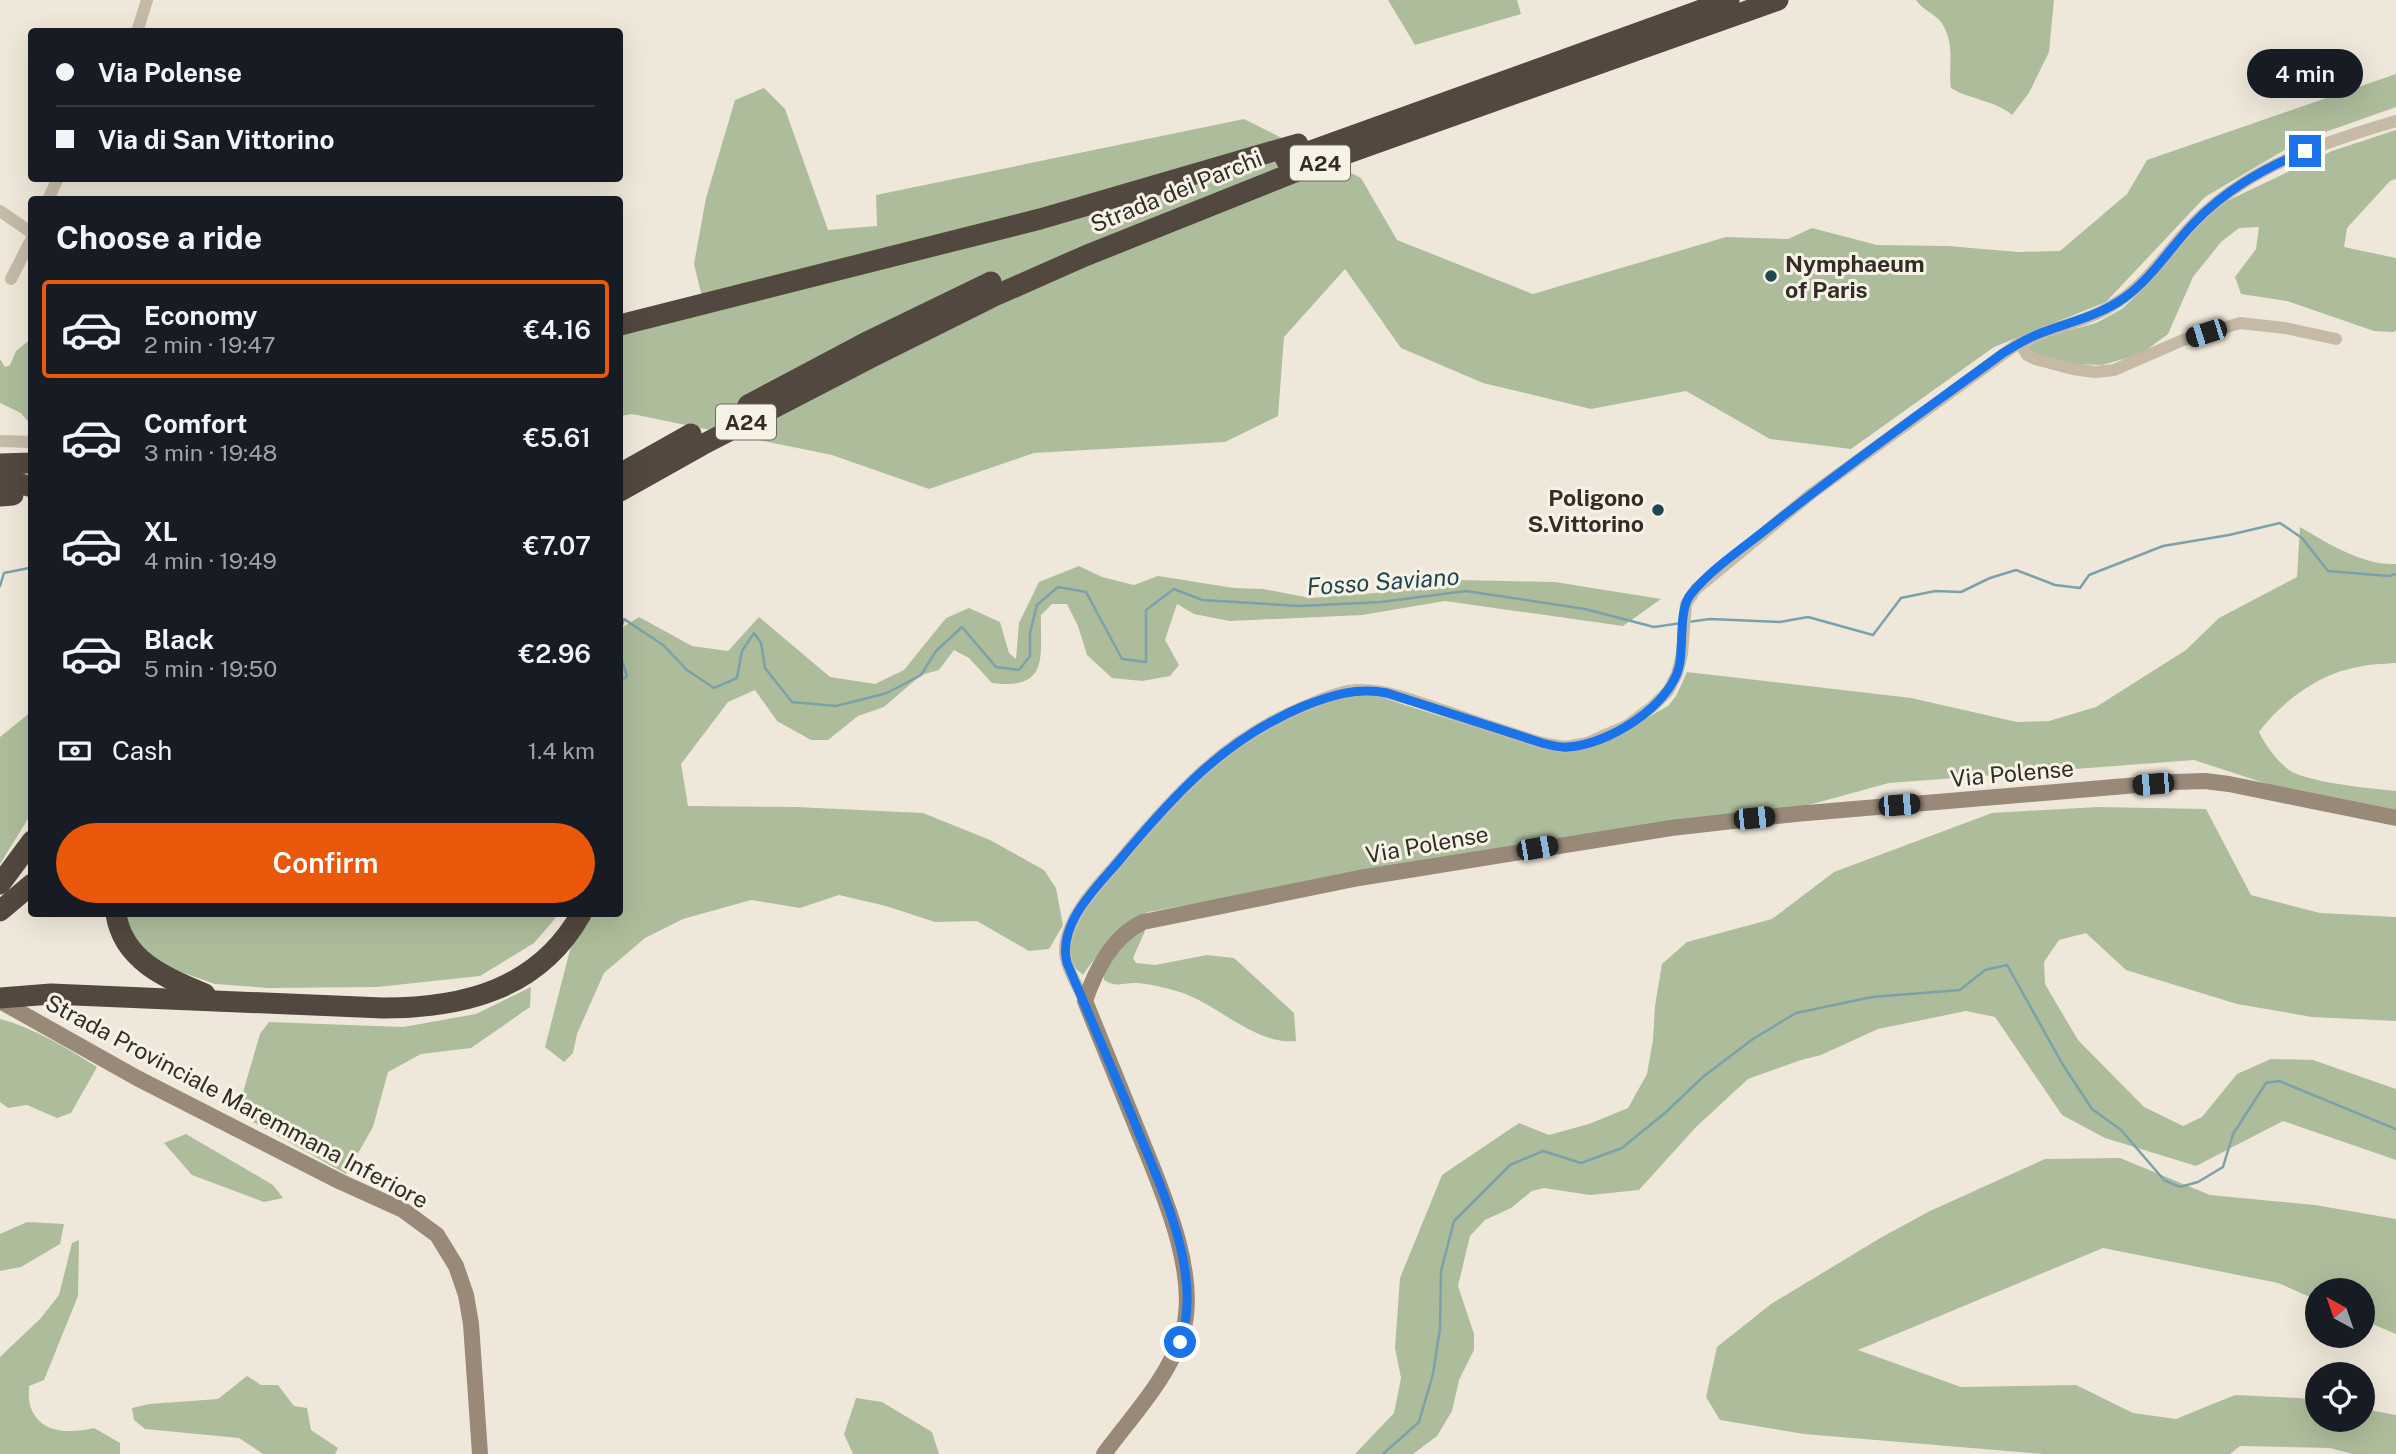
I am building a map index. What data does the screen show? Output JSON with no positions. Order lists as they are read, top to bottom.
{
  "streets": {
    "highway": ["A24", "Strada dei Parchi"],
    "street": ["Via Polense", "Strada Provinciale Maremmana Inferiore"]
  },
  "water": ["Fosso Saviano"],
  "places": ["Nymphaeum of Paris", "Poligono S.Vittorino"],
  "north": "top left",
  "page": {
    "banner": ["Via Polense", "Via di San Vittorino"],
    "bubble": "4 min",
    "heading": "Choose a ride",
    "list": [
      {
        "name": "Economy",
        "note": "2 min · 19:47",
        "value": "€4.16"
      },
      {
        "name": "Comfort",
        "note": "3 min · 19:48",
        "value": "€5.61"
      },
      {
        "name": "XL",
        "note": "4 min · 19:49",
        "value": "€7.07"
      },
      {
        "name": "Black",
        "note": "5 min · 19:50",
        "value": "€2.96"
      }
    ],
    "pay": ["Cash", "1.4 km"],
    "buttons": "Confirm"
  }
}
